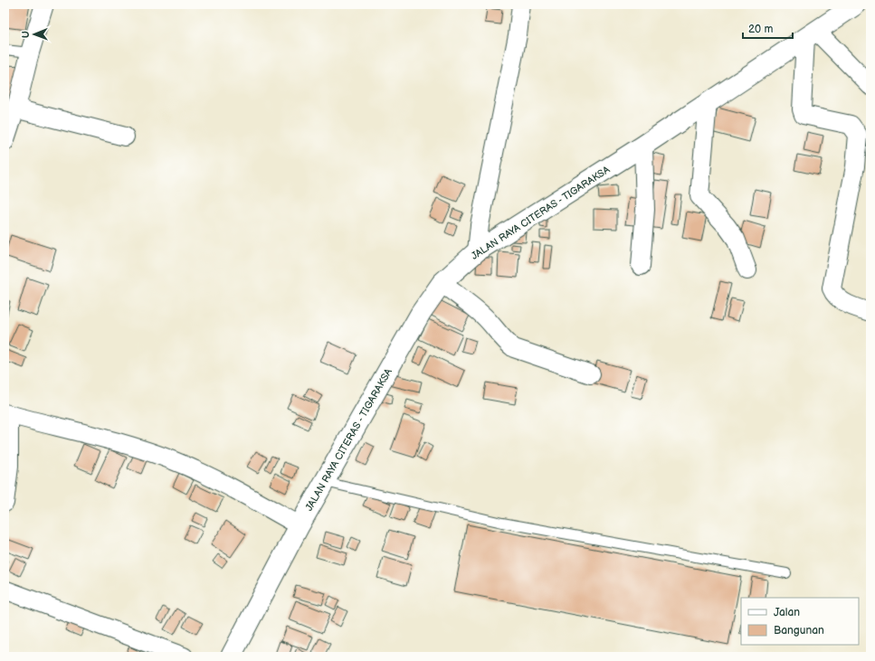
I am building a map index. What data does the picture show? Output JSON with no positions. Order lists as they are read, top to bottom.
{
  "streets": {
    "main road": ["JALAN RAYA CITERAS - TIGARAKSA"]
  },
  "legend": ["Jalan", "Bangunan"],
  "scale_bar": "20 m",
  "north": "left"
}
